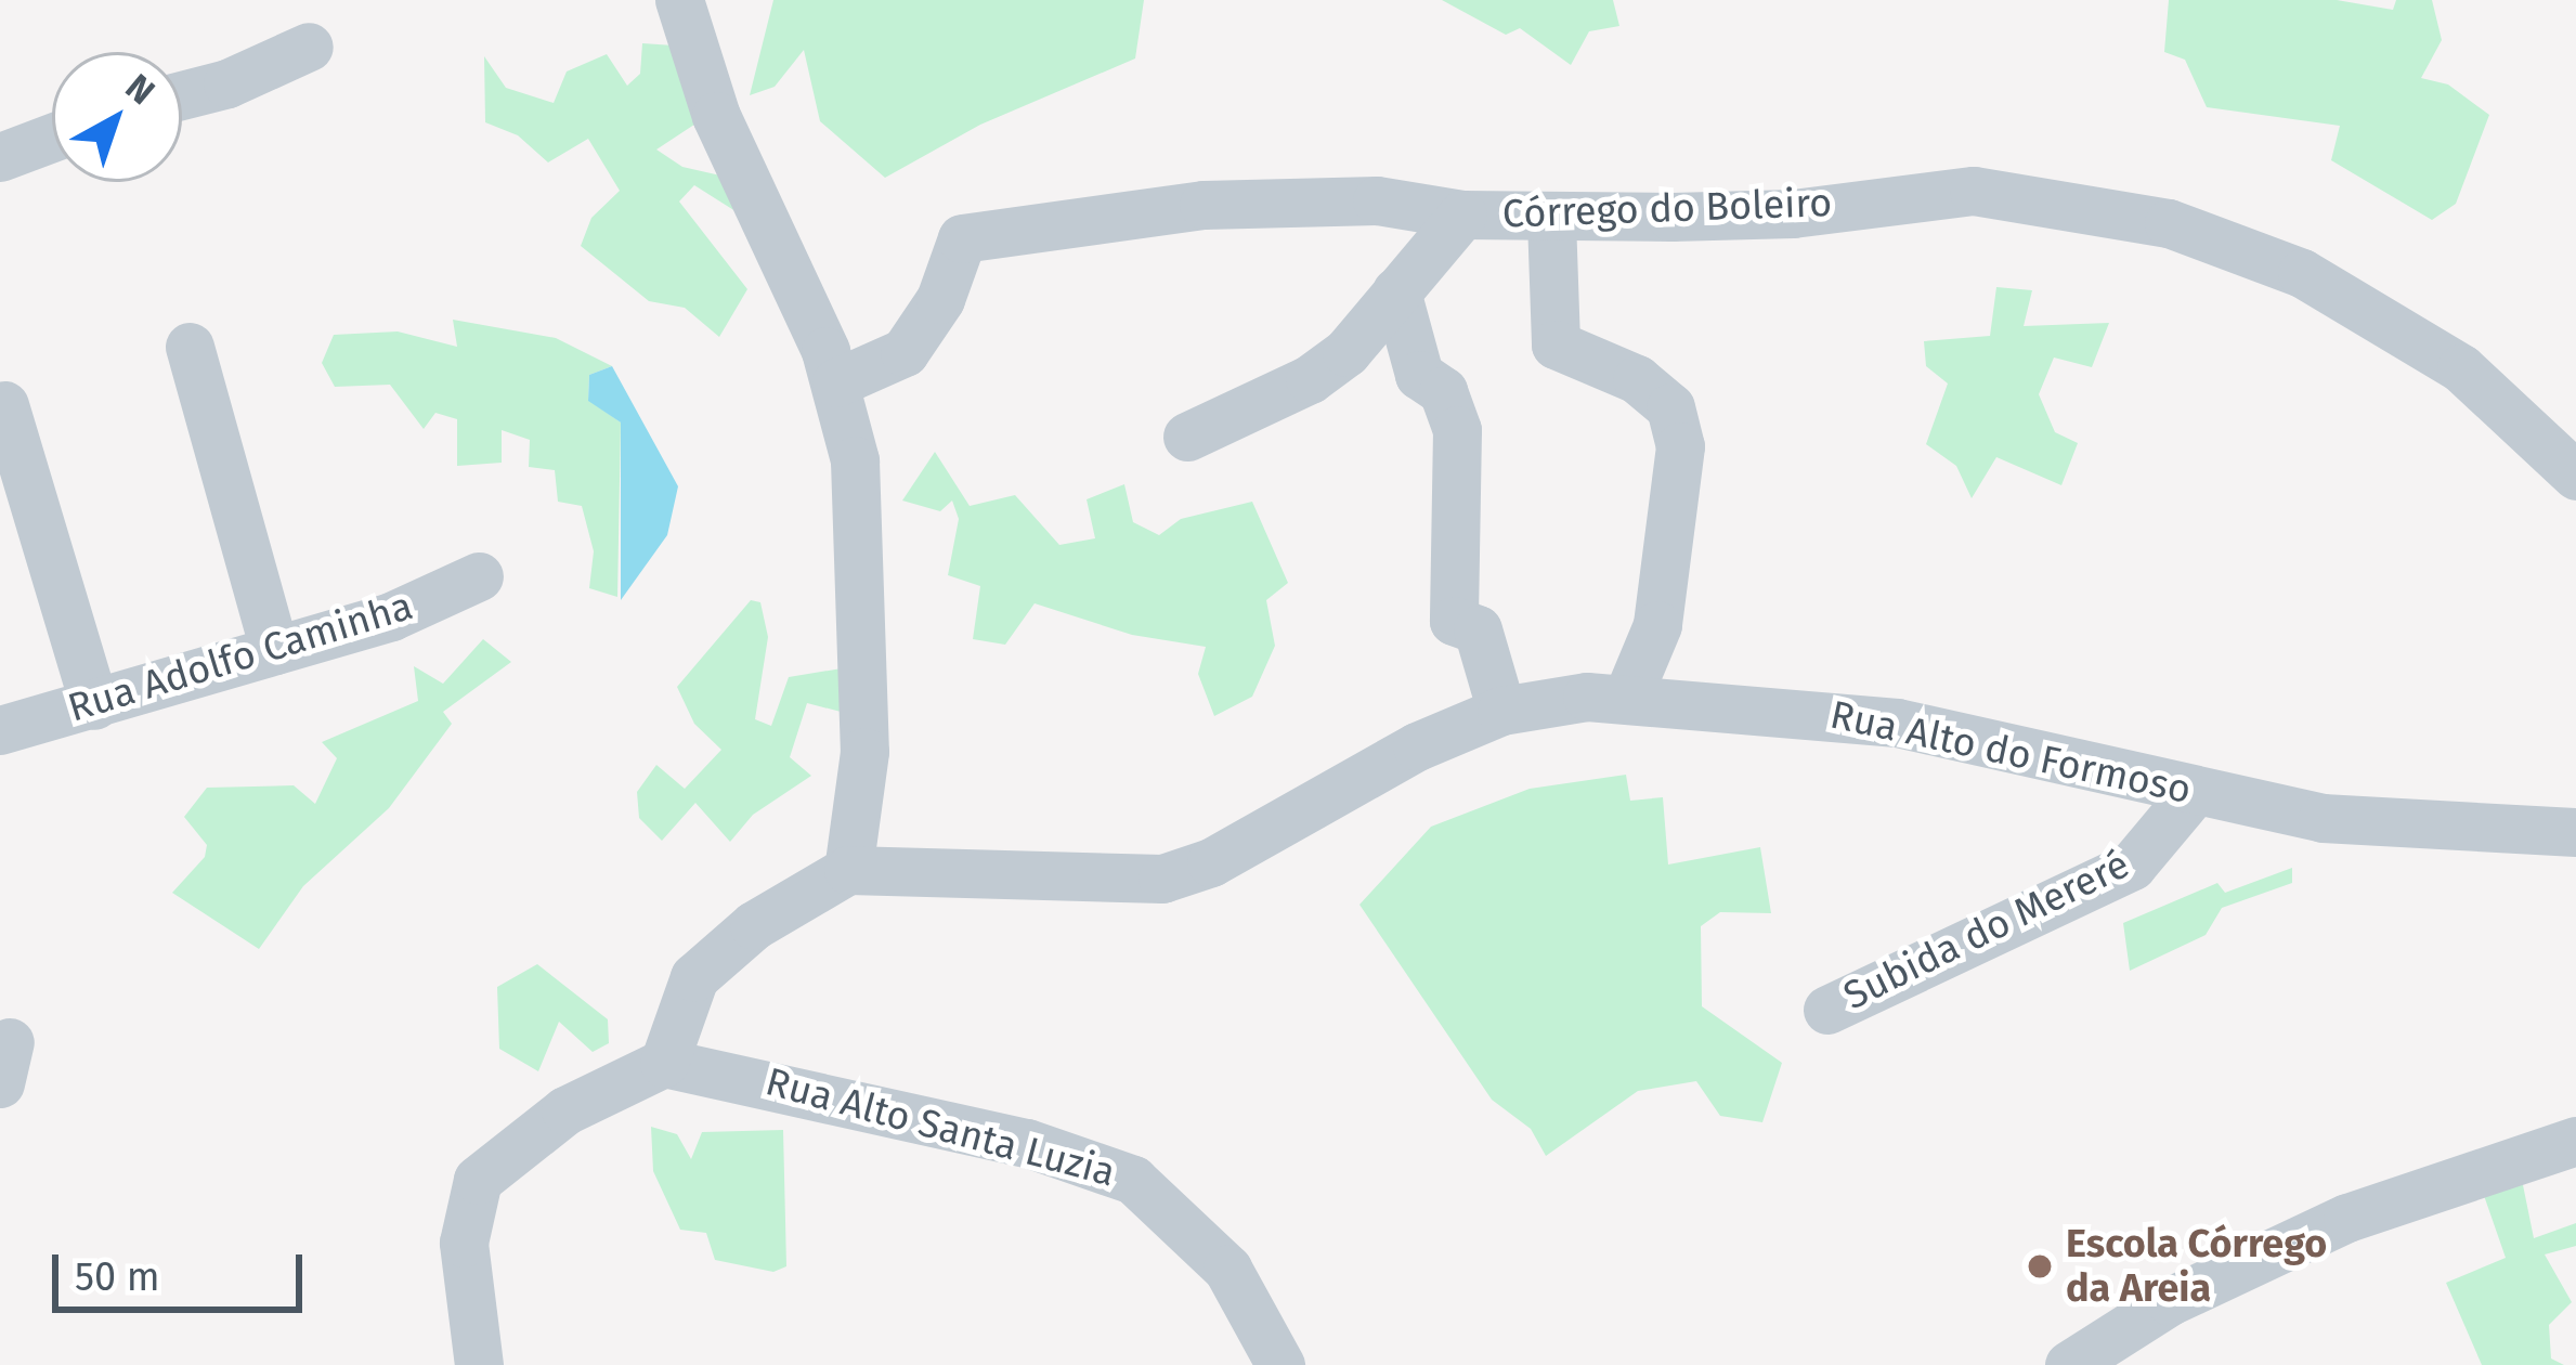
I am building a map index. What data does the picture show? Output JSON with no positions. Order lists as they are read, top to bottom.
{
  "streets": {
    "street": [
      "Córrego do Boleiro",
      "Rua Adolfo Caminha",
      "Rua Alto do Formoso",
      "Subida do Mereré",
      "Rua Alto Santa Luzia"
    ]
  },
  "crossings": [
    ["Rua Alto do Formoso", "Subida do Mereré"]
  ],
  "places": ["Escola Córrego da Areia"],
  "scale_bar": "50 m",
  "north": "top right"
}
